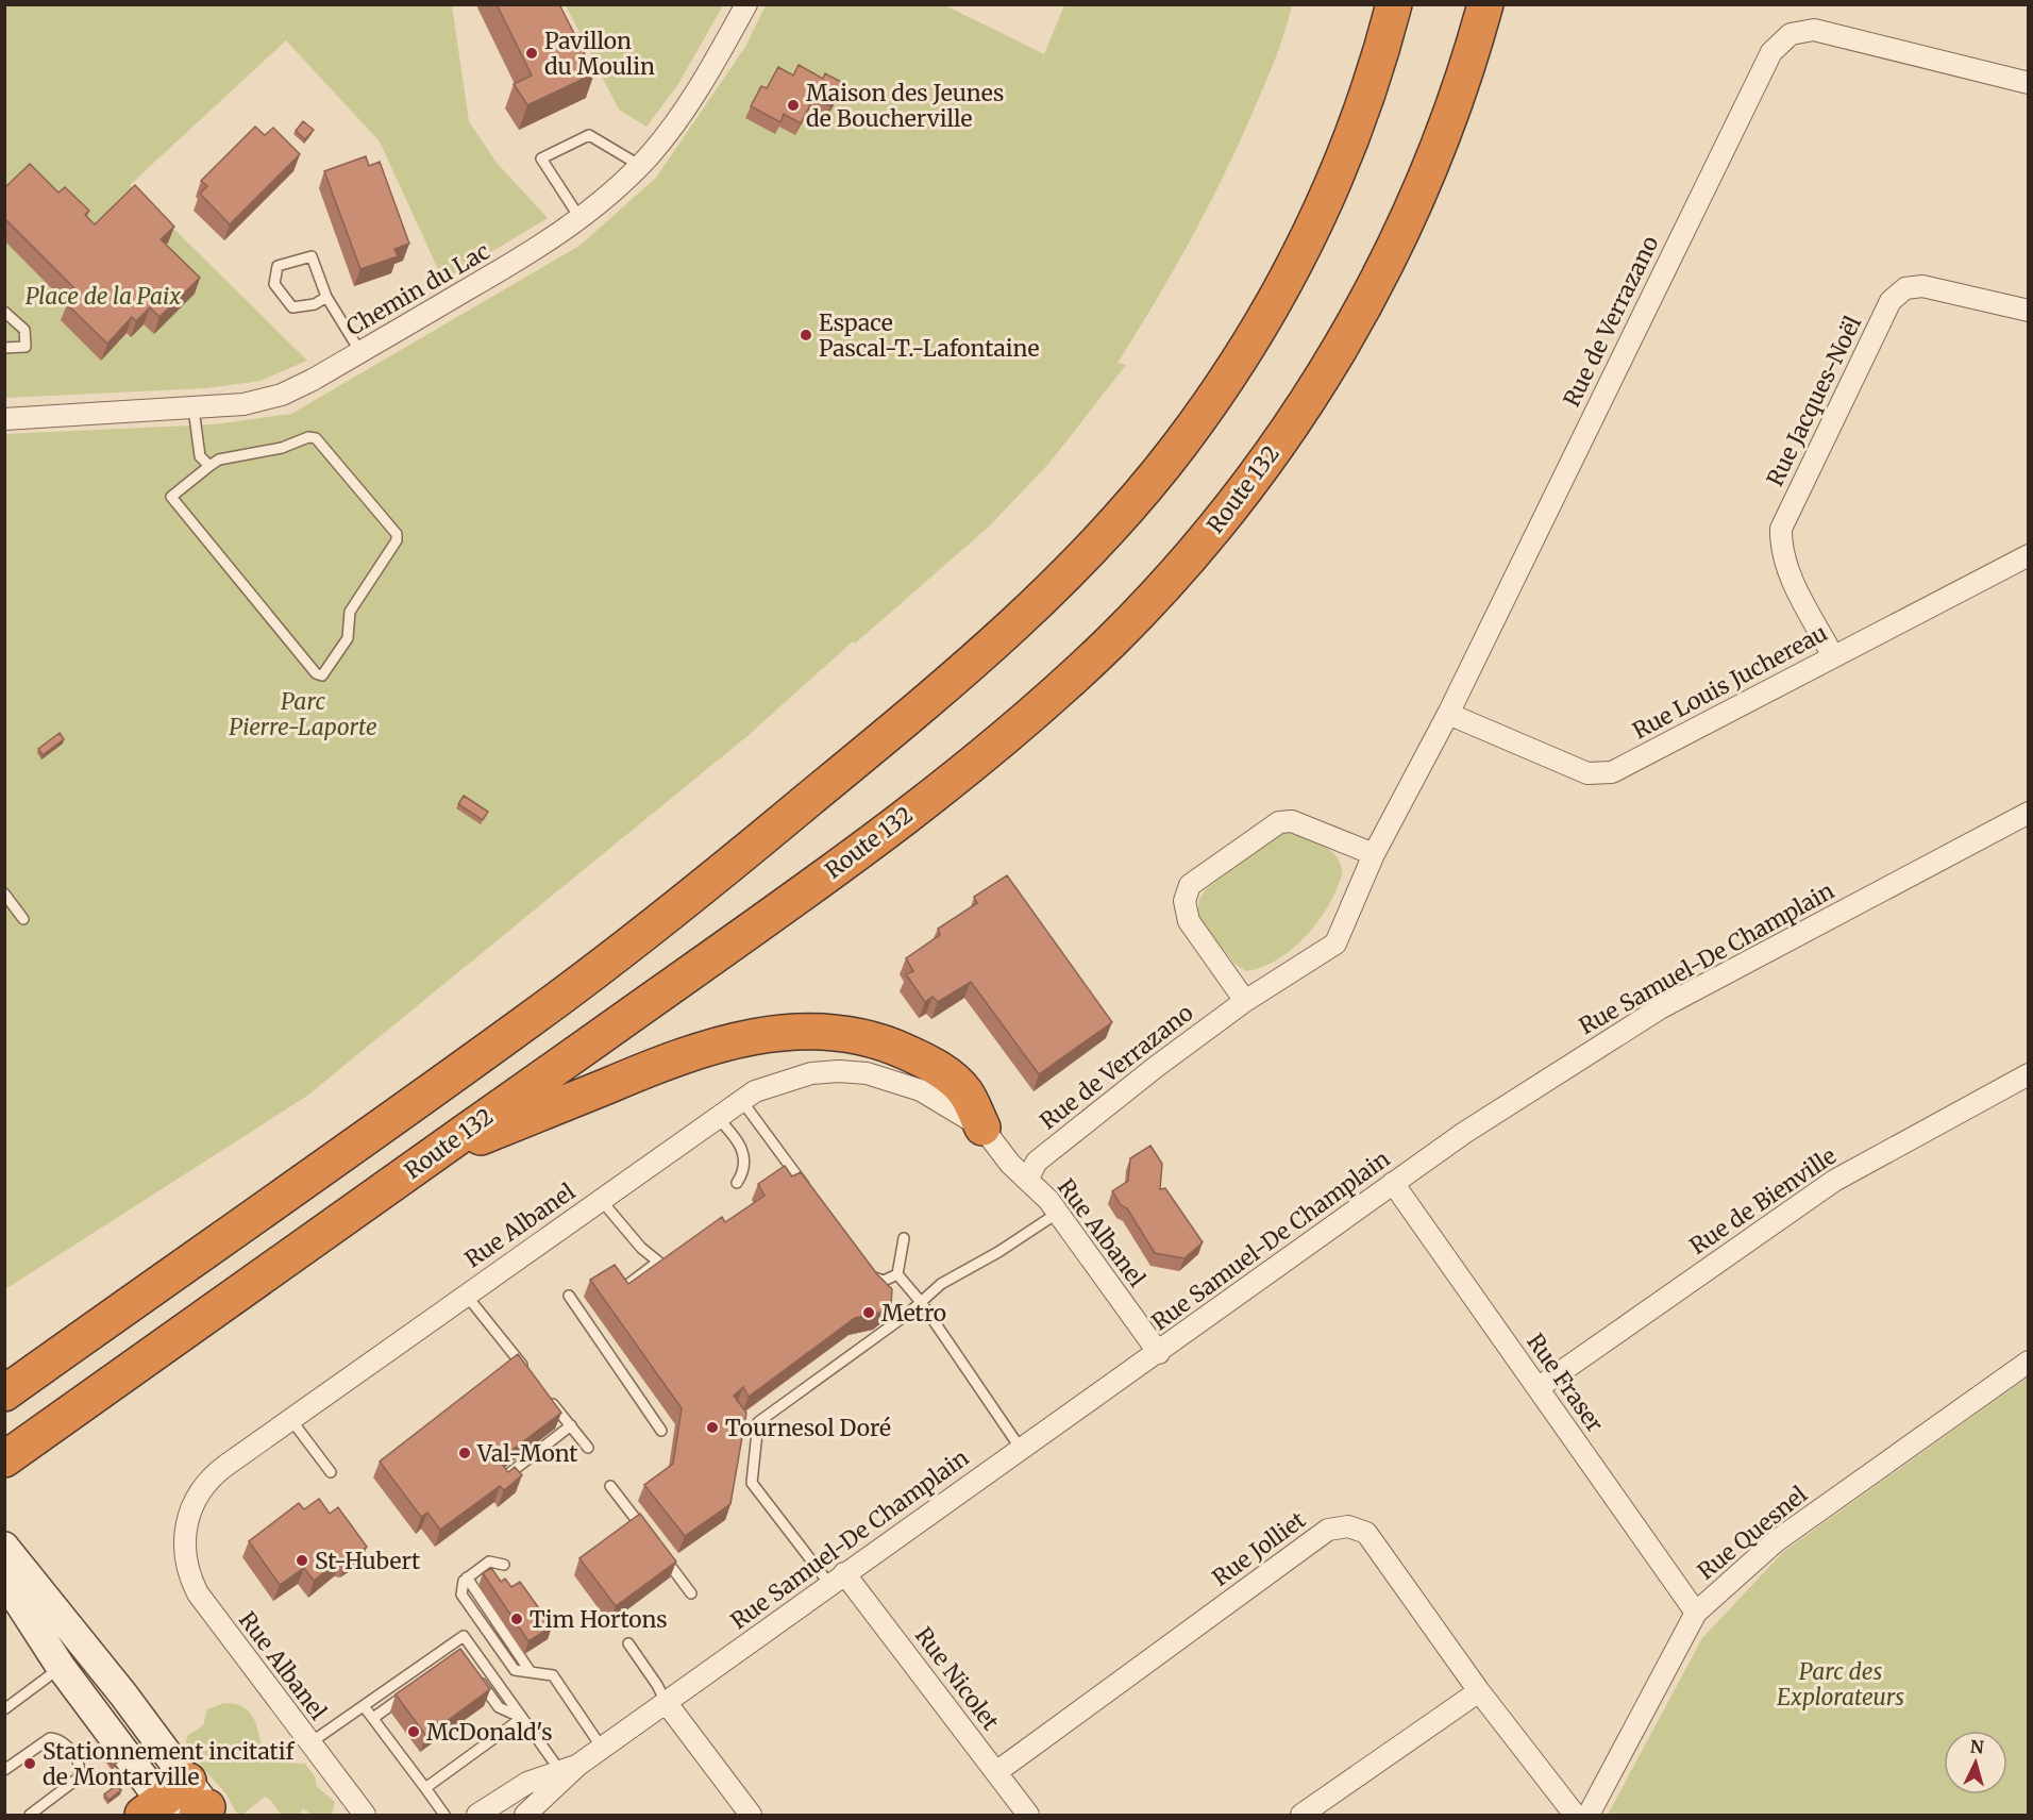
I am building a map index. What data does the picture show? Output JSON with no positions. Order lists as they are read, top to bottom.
{
  "streets": {
    "highway": ["Route 132"],
    "street": [
      "Chemin du Lac",
      "Rue de Verrazano",
      "Rue Jacques-Noël",
      "Rue Louis Juchereau",
      "Rue Samuel-De Champlain",
      "Rue de Bienville",
      "Rue Albanel",
      "Rue Fraser",
      "Rue Quesnel",
      "Rue Jolliet",
      "Rue Nicolet"
    ]
  },
  "crossings": [
    ["Rue de Verrazano", "Rue Louis Juchereau"],
    ["Rue de Verrazano", "Rue Albanel"],
    ["Rue Jacques-Noël", "Rue Louis Juchereau"],
    ["Rue Samuel-De Champlain", "Rue Albanel"],
    ["Rue Samuel-De Champlain", "Rue Fraser"],
    ["Rue Samuel-De Champlain", "Rue Nicolet"],
    ["Rue de Bienville", "Rue Fraser"],
    ["Rue Fraser", "Rue Quesnel"],
    ["Rue Jolliet", "Rue Nicolet"]
  ],
  "parks": ["Place de la Paix", "Parc Pierre-Laporte", "Parc des Explorateurs"],
  "places": [
    "Pavillon du Moulin",
    "Maison des Jeunes de Boucherville",
    "Espace Pascal-T.-Lafontaine",
    "Metro",
    "Tournesol Doré",
    "Val-Mont",
    "St-Hubert",
    "Tim Hortons",
    "McDonald's",
    "Stationnement incitatif de Montarville"
  ],
  "north": "top"
}
